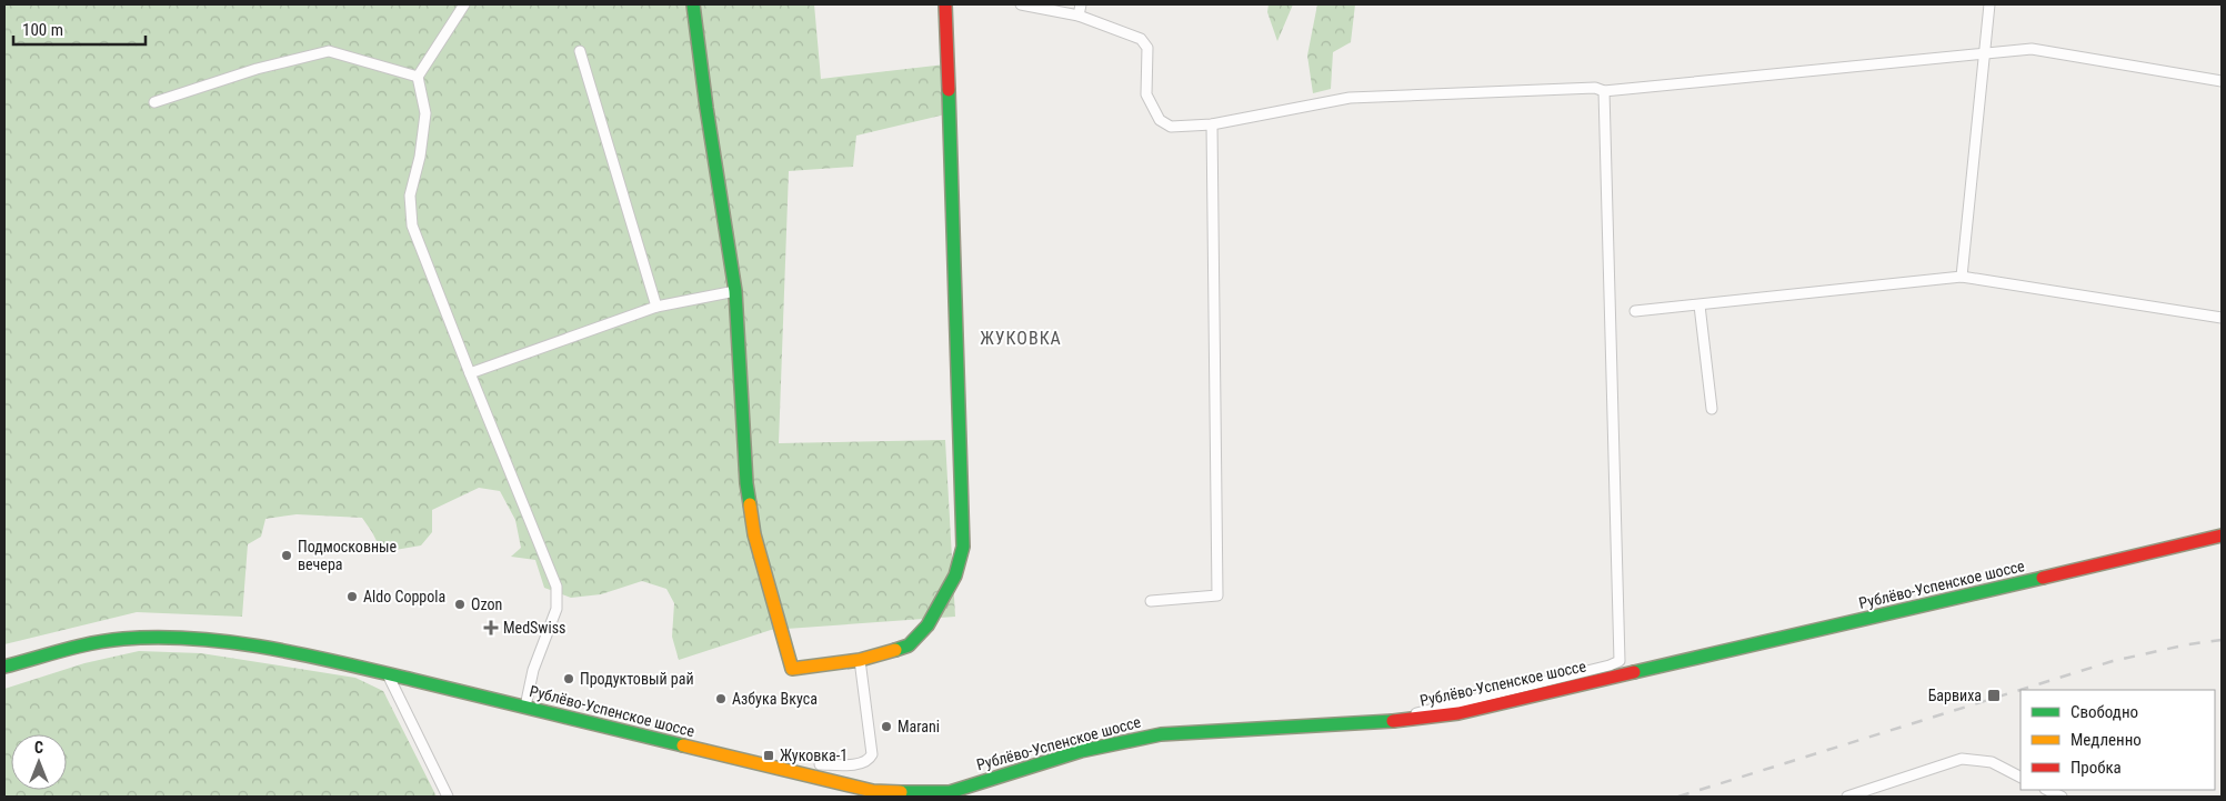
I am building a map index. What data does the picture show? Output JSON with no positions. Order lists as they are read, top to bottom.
{
  "streets": {
    "main road": ["Рублёво-Успенское шоссе"]
  },
  "districts": ["ЖУКОВКА"],
  "places": {
    "other": [
      "Подмосковные вечера",
      "Aldo Coppola",
      "Ozon",
      "Продуктовый рай",
      "Азбука Вкуса",
      "Marani"
    ],
    "health": ["MedSwiss"],
    "transit": ["Барвиха", "Жуковка-1"]
  },
  "legend": ["Свободно", "Медленно", "Пробка"],
  "scale_bar": "100 m",
  "north": "top"
}
